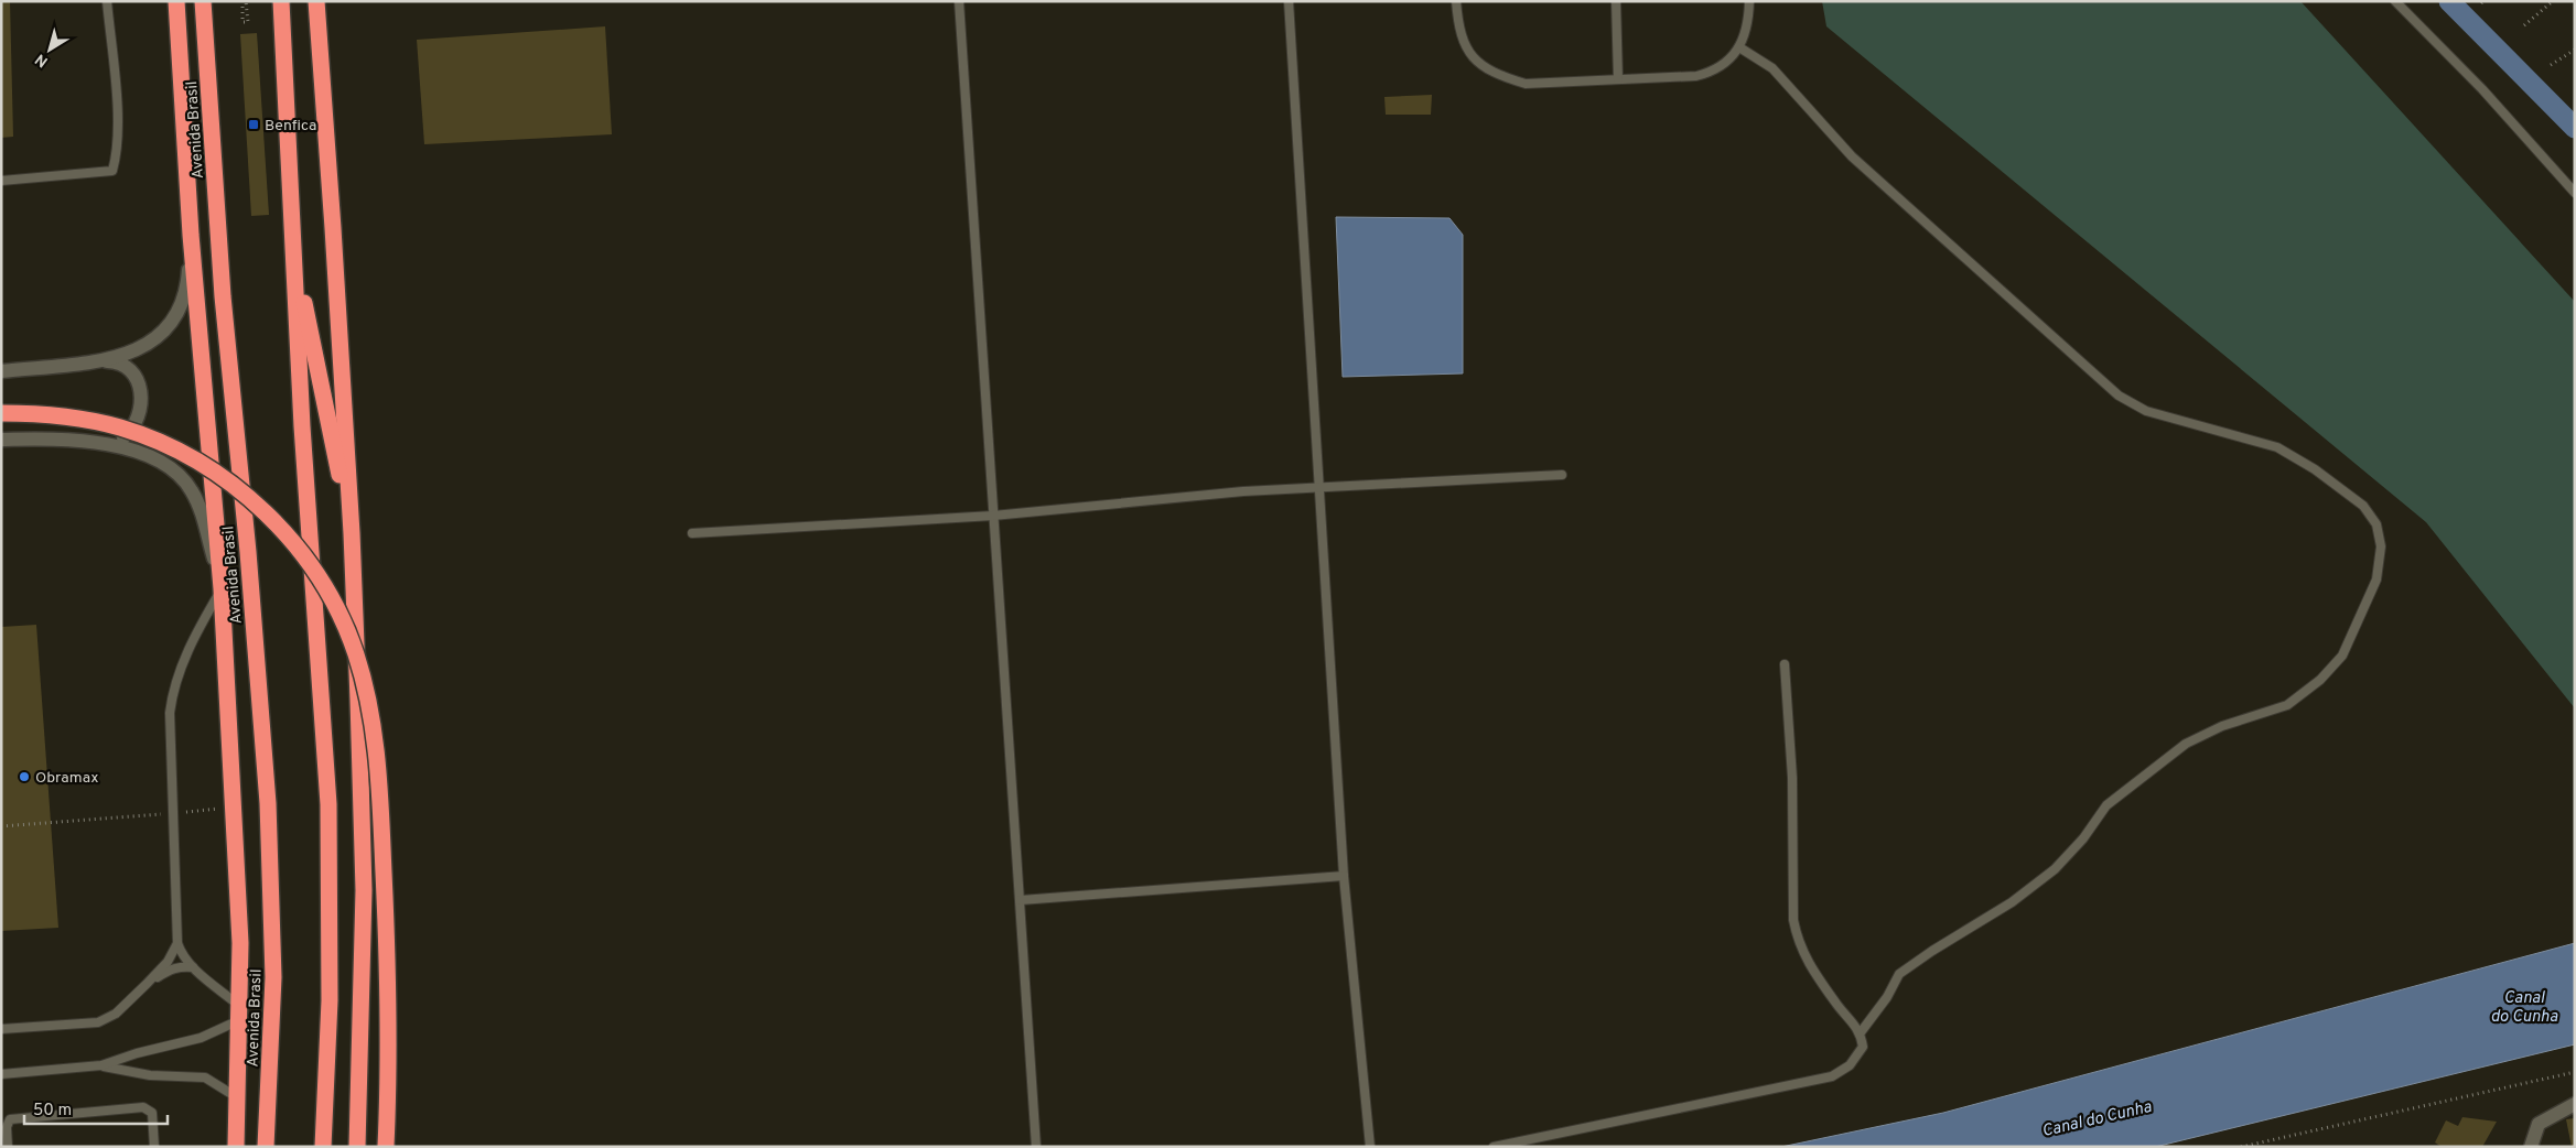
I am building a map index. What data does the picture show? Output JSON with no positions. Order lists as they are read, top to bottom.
{
  "streets": {
    "highway": ["Avenida Brasil"]
  },
  "water": ["Canal do Cunha"],
  "places": {
    "transit": ["Benfica"],
    "other": ["Obramax"]
  },
  "scale_bar": "50 m",
  "north": "bottom left"
}
